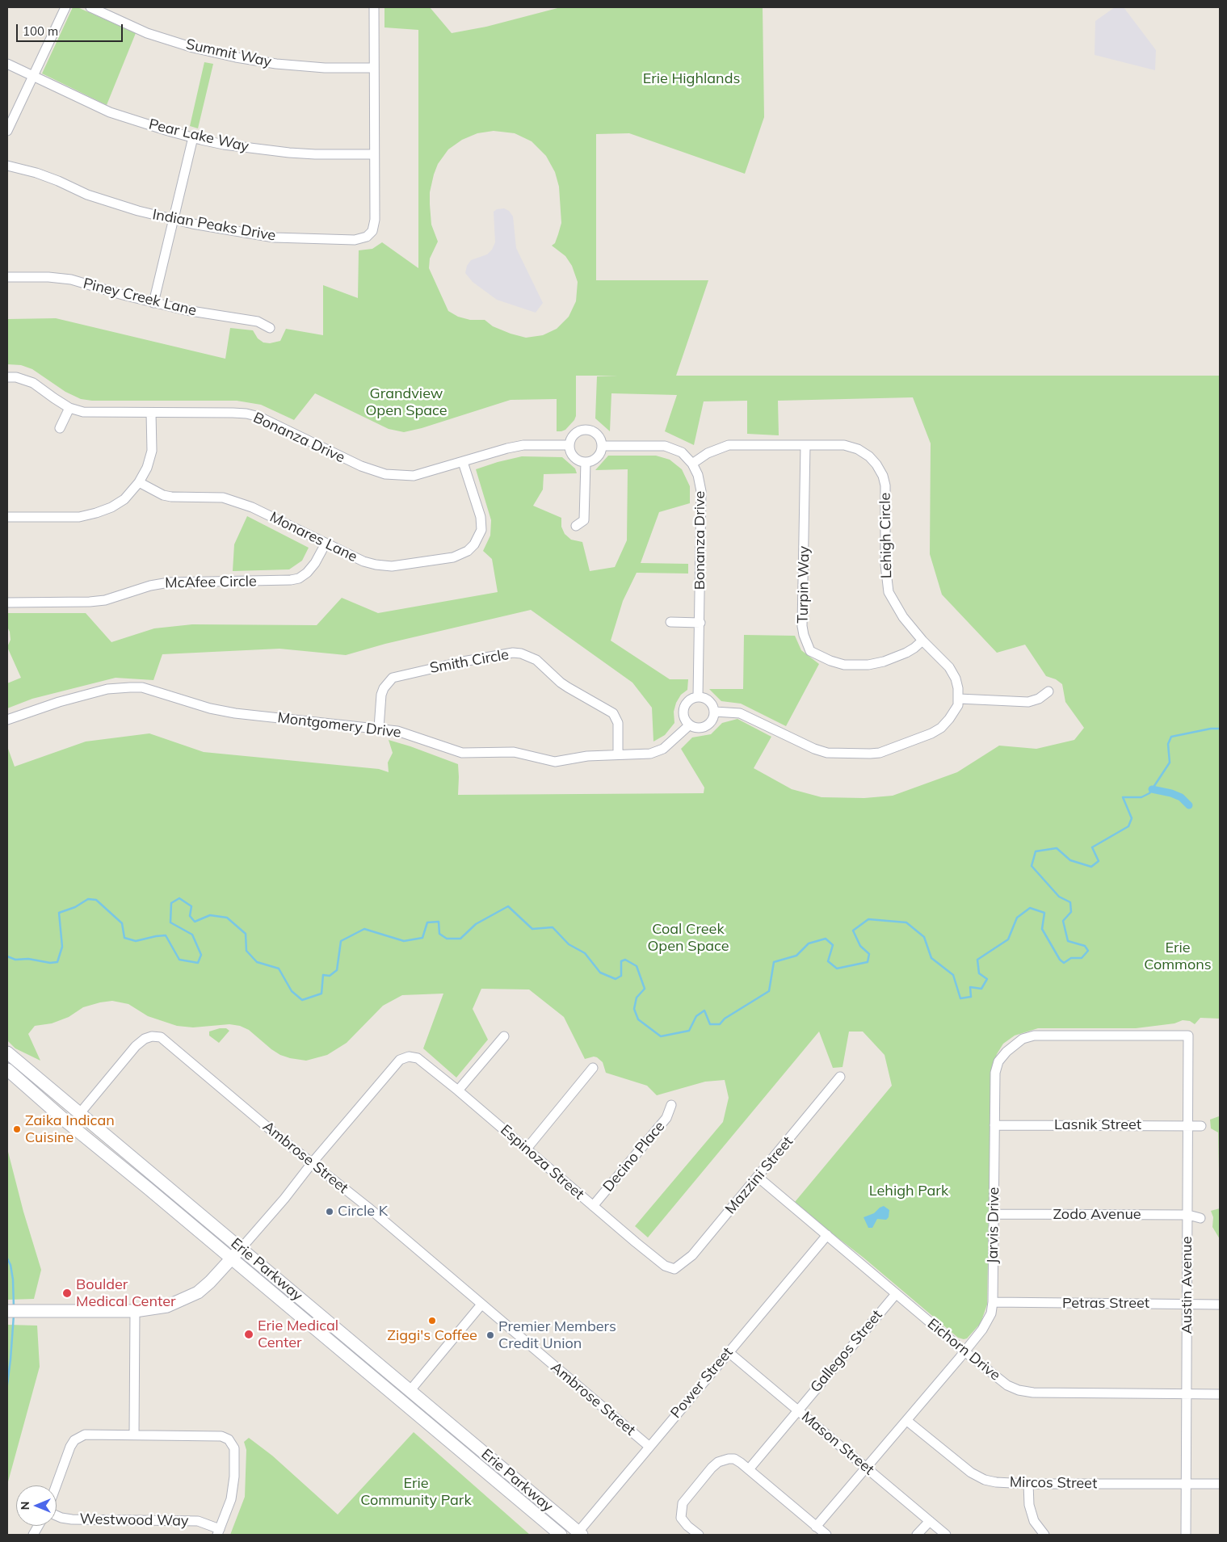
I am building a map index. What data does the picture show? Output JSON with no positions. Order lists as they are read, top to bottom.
{
  "streets": {
    "main road": ["Erie Parkway"],
    "street": [
      "Summit Way",
      "Pear Lake Way",
      "Indian Peaks Drive",
      "Piney Creek Lane",
      "Bonanza Drive",
      "Lehigh Circle",
      "Monares Lane",
      "McAfee Circle",
      "Turpin Way",
      "Smith Circle",
      "Montgomery Drive",
      "Lasnik Street",
      "Decino Place",
      "Ambrose Street",
      "Espinoza Street",
      "Mazzini Street",
      "Zodo Avenue",
      "Jarvis Drive",
      "Austin Avenue",
      "Petras Street",
      "Eichorn Drive",
      "Gallegos Street",
      "Power Street",
      "Mason Street",
      "Mircos Street",
      "Westwood Way"
    ]
  },
  "crossings": [
    ["Summit Way", "Indian Peaks Drive"],
    ["Pear Lake Way", "Indian Peaks Drive"],
    ["Bonanza Drive", "Lehigh Circle"],
    ["Bonanza Drive", "Monares Lane"],
    ["Lehigh Circle", "Turpin Way"],
    ["Monares Lane", "McAfee Circle"],
    ["Smith Circle", "Montgomery Drive"],
    ["Lasnik Street", "Jarvis Drive"],
    ["Lasnik Street", "Austin Avenue"],
    ["Decino Place", "Espinoza Street"],
    ["Ambrose Street", "Espinoza Street"],
    ["Ambrose Street", "Erie Parkway"],
    ["Ambrose Street", "Power Street"],
    ["Espinoza Street", "Mazzini Street"],
    ["Mazzini Street", "Eichorn Drive"],
    ["Zodo Avenue", "Jarvis Drive"],
    ["Zodo Avenue", "Austin Avenue"],
    ["Jarvis Drive", "Austin Avenue"],
    ["Jarvis Drive", "Petras Street"],
    ["Jarvis Drive", "Eichorn Drive"],
    ["Jarvis Drive", "Mason Street"],
    ["Jarvis Drive", "Mircos Street"],
    ["Erie Parkway", "Power Street"],
    ["Austin Avenue", "Petras Street"],
    ["Austin Avenue", "Eichorn Drive"],
    ["Austin Avenue", "Mircos Street"],
    ["Eichorn Drive", "Gallegos Street"],
    ["Eichorn Drive", "Power Street"],
    ["Gallegos Street", "Mason Street"],
    ["Power Street", "Mason Street"]
  ],
  "parks": [
    "Erie Highlands",
    "Grandview Open Space",
    "Coal Creek Open Space",
    "Erie Commons",
    "Lehigh Park",
    "Erie Community Park"
  ],
  "places": [
    "Zaika Indican Cuisine",
    "Circle K",
    "Boulder Medical Center",
    "Ziggi's Coffee",
    "Erie Medical Center",
    "Premier Members Credit Union"
  ],
  "scale_bar": "100 m",
  "north": "left"
}
